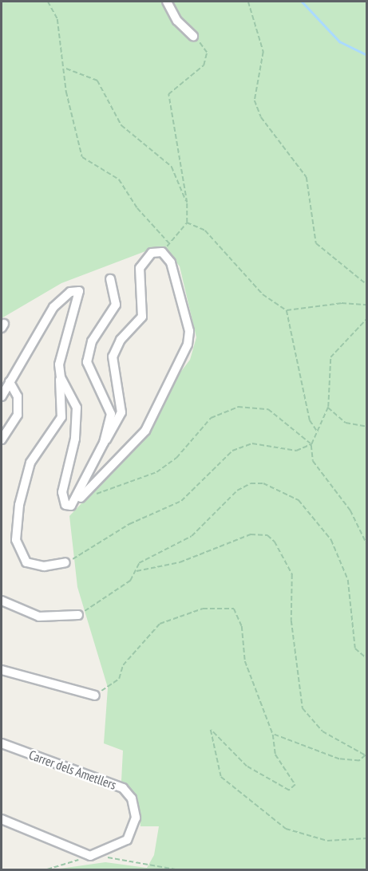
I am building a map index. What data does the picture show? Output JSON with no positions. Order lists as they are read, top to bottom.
{
  "streets": {
    "street": ["Carrer dels Ametllers"]
  }
}
